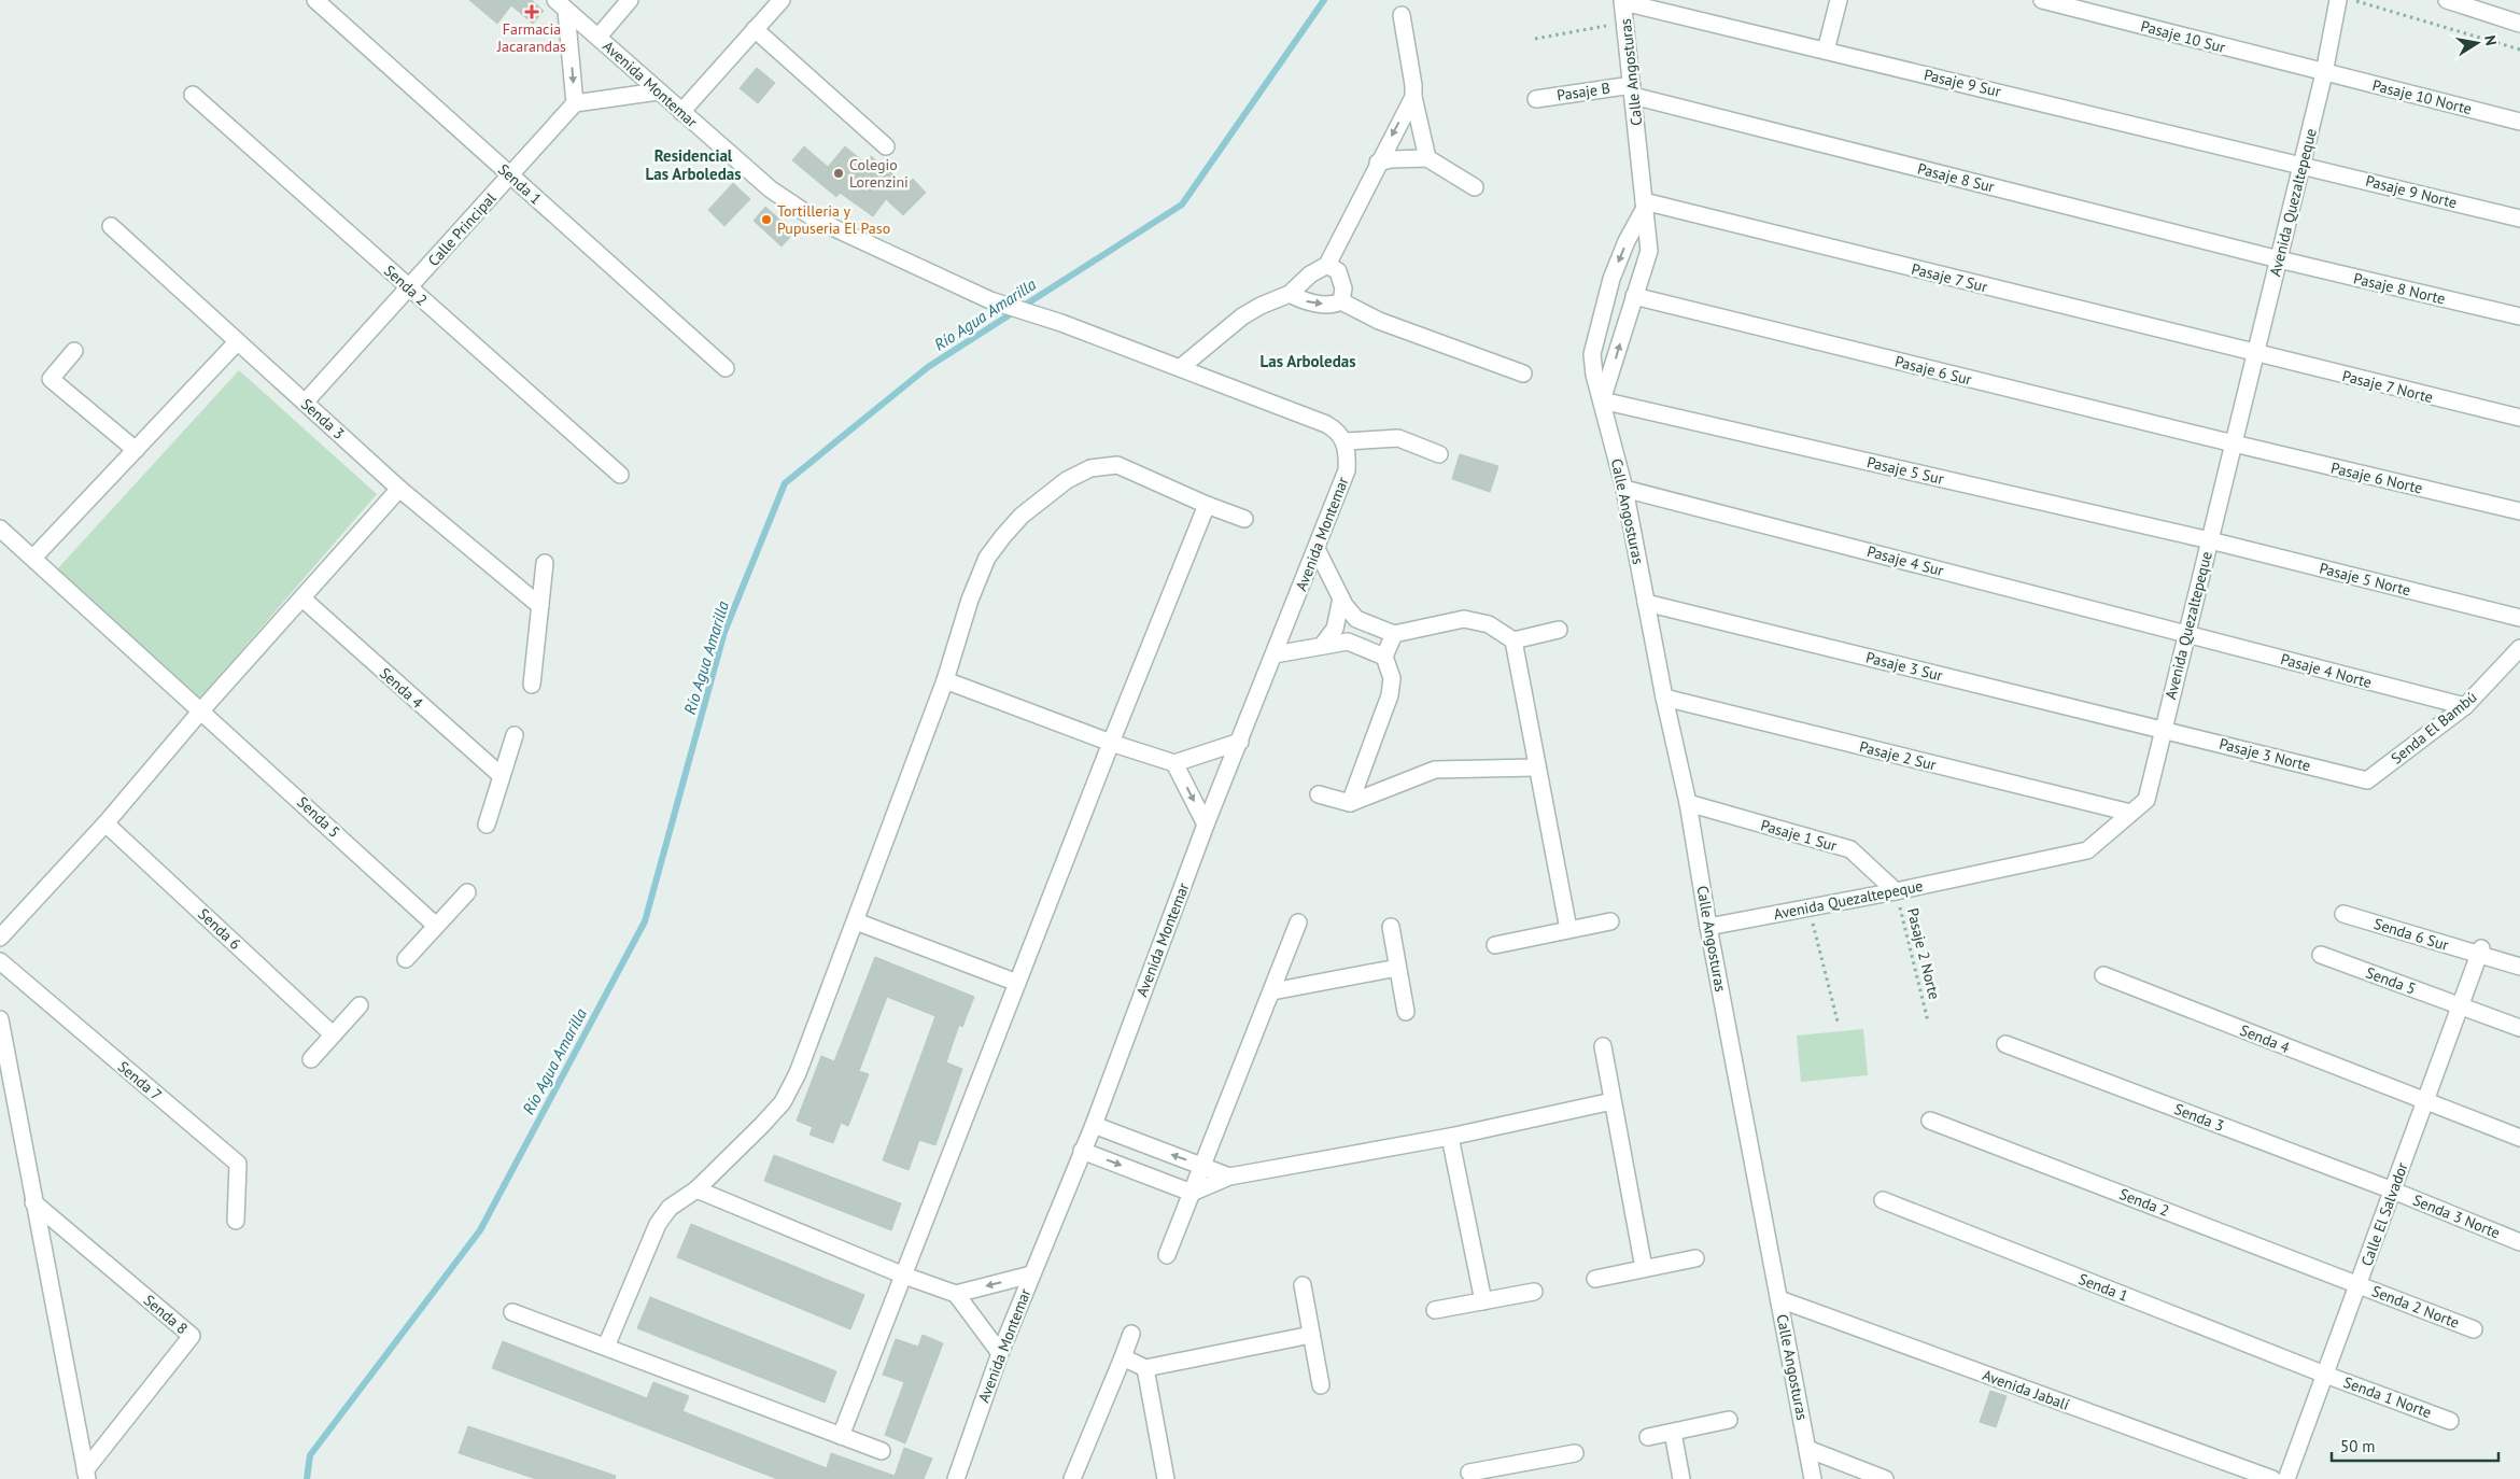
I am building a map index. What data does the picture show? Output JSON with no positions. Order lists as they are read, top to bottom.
{
  "streets": {
    "street": [
      "Pasaje 10 Sur",
      "Calle Angosturas",
      "Pasaje 9 Sur",
      "Avenida Montemar",
      "Pasaje B",
      "Pasaje 10 Norte",
      "Pasaje 8 Sur",
      "Senda 1",
      "Pasaje 9 Norte",
      "Avenida Quezaltepeque",
      "Calle Principal",
      "Pasaje 7 Sur",
      "Senda 2",
      "Pasaje 8 Norte",
      "Pasaje 6 Sur",
      "Pasaje 7 Norte",
      "Senda 3",
      "Pasaje 5 Sur",
      "Pasaje 6 Norte",
      "Pasaje 4 Sur",
      "Pasaje 5 Norte",
      "Pasaje 3 Sur",
      "Pasaje 4 Norte",
      "Senda 4",
      "Senda El Bambú",
      "Pasaje 3 Norte",
      "Pasaje 2 Sur",
      "Senda 5",
      "Pasaje 1 Sur",
      "Senda 6",
      "Senda 6 Sur",
      "Senda 7",
      "Calle El Salvador",
      "Senda 3 Norte",
      "Senda 2 Norte",
      "Senda 8",
      "Avenida Jabalí",
      "Senda 1 Norte"
    ],
    "path": ["Pasaje 2 Norte"]
  },
  "crossings": [
    ["Pasaje 10 Sur", "Pasaje 10 Norte"],
    ["Pasaje 10 Sur", "Avenida Quezaltepeque"],
    ["Calle Angosturas", "Pasaje 9 Sur"],
    ["Calle Angosturas", "Pasaje B"],
    ["Calle Angosturas", "Pasaje 8 Sur"],
    ["Calle Angosturas", "Avenida Quezaltepeque"],
    ["Calle Angosturas", "Pasaje 7 Sur"],
    ["Calle Angosturas", "Pasaje 6 Sur"],
    ["Calle Angosturas", "Pasaje 5 Sur"],
    ["Calle Angosturas", "Pasaje 4 Sur"],
    ["Calle Angosturas", "Pasaje 3 Sur"],
    ["Calle Angosturas", "Pasaje 2 Sur"],
    ["Calle Angosturas", "Pasaje 1 Sur"],
    ["Calle Angosturas", "Avenida Jabalí"],
    ["Pasaje 9 Sur", "Pasaje 9 Norte"],
    ["Pasaje 9 Sur", "Avenida Quezaltepeque"],
    ["Pasaje B", "Pasaje 8 Sur"],
    ["Pasaje 10 Norte", "Avenida Quezaltepeque"],
    ["Pasaje 8 Sur", "Avenida Quezaltepeque"],
    ["Pasaje 8 Sur", "Pasaje 8 Norte"],
    ["Senda 1", "Calle Principal"],
    ["Senda 1", "Calle El Salvador"],
    ["Senda 1", "Senda 1 Norte"],
    ["Pasaje 9 Norte", "Avenida Quezaltepeque"],
    ["Avenida Quezaltepeque", "Pasaje 7 Sur"],
    ["Avenida Quezaltepeque", "Pasaje 8 Norte"],
    ["Avenida Quezaltepeque", "Pasaje 6 Sur"],
    ["Avenida Quezaltepeque", "Pasaje 7 Norte"],
    ["Avenida Quezaltepeque", "Pasaje 5 Sur"],
    ["Avenida Quezaltepeque", "Pasaje 6 Norte"],
    ["Avenida Quezaltepeque", "Pasaje 4 Sur"],
    ["Avenida Quezaltepeque", "Pasaje 5 Norte"],
    ["Avenida Quezaltepeque", "Pasaje 3 Sur"],
    ["Avenida Quezaltepeque", "Pasaje 4 Norte"],
    ["Avenida Quezaltepeque", "Pasaje 3 Norte"],
    ["Avenida Quezaltepeque", "Pasaje 2 Sur"],
    ["Avenida Quezaltepeque", "Pasaje 1 Sur"],
    ["Avenida Quezaltepeque", "Pasaje 2 Norte"],
    ["Calle Principal", "Senda 2"],
    ["Calle Principal", "Senda 3"],
    ["Pasaje 7 Sur", "Pasaje 7 Norte"],
    ["Senda 2", "Calle El Salvador"],
    ["Senda 2", "Senda 2 Norte"],
    ["Pasaje 6 Sur", "Pasaje 6 Norte"],
    ["Senda 3", "Calle El Salvador"],
    ["Senda 3", "Senda 3 Norte"],
    ["Pasaje 5 Sur", "Pasaje 5 Norte"],
    ["Pasaje 4 Sur", "Pasaje 4 Norte"],
    ["Pasaje 3 Sur", "Pasaje 3 Norte"],
    ["Pasaje 4 Norte", "Senda El Bambú"],
    ["Senda 4", "Calle El Salvador"],
    ["Senda El Bambú", "Pasaje 3 Norte"],
    ["Senda 5", "Calle El Salvador"],
    ["Pasaje 1 Sur", "Pasaje 2 Norte"],
    ["Senda 6 Sur", "Calle El Salvador"],
    ["Calle El Salvador", "Senda 3 Norte"],
    ["Calle El Salvador", "Senda 2 Norte"],
    ["Calle El Salvador", "Senda 1 Norte"]
  ],
  "districts": ["Residencial Las Arboledas", "Las Arboledas"],
  "water": ["Río Agua Amarilla"],
  "places": {
    "health": ["Farmacia Jacarandas"],
    "other": ["Colegio Lorenzini", "Tortilleria y Pupuseria El Paso"]
  },
  "scale_bar": "50 m",
  "north": "right"
}
